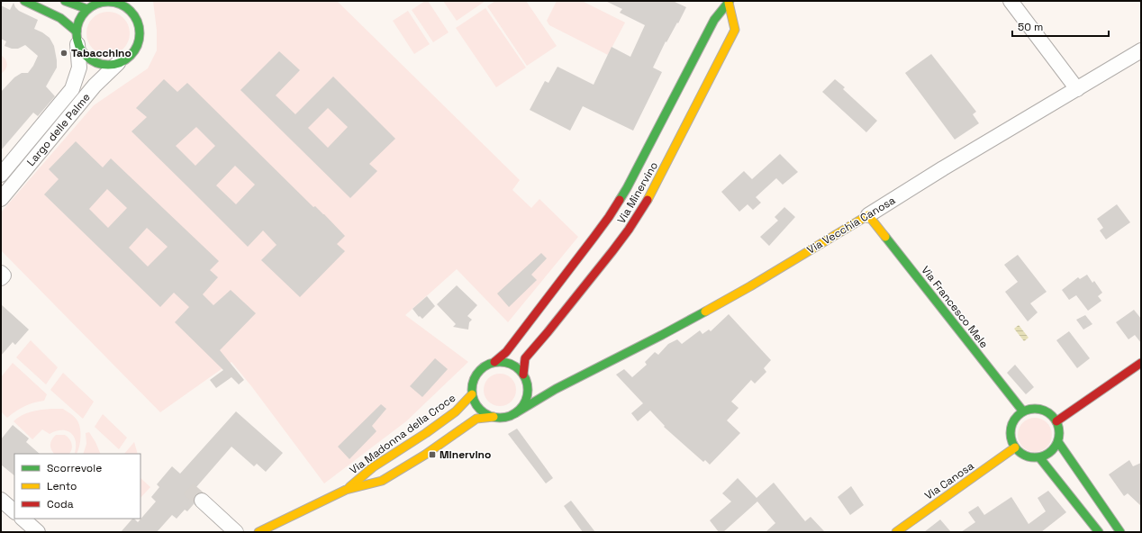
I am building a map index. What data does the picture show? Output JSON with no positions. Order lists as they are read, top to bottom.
{
  "streets": {
    "main road": [
      "Via Minervino",
      "Via Vecchia Canosa",
      "Via Francesco Mele",
      "Via Madonna della Croce",
      "Via Canosa"
    ],
    "street": ["Largo delle Palme"]
  },
  "crossings": [
    ["Via Minervino", "Via Vecchia Canosa"],
    ["Via Minervino", "Via Madonna della Croce"],
    ["Via Vecchia Canosa", "Via Francesco Mele"],
    ["Via Vecchia Canosa", "Via Madonna della Croce"],
    ["Via Francesco Mele", "Via Canosa"]
  ],
  "places": {
    "other": ["Tabacchino"],
    "transit": ["Minervino"]
  },
  "legend": ["Scorrevole", "Lento", "Coda"],
  "scale_bar": "50 m"
}
